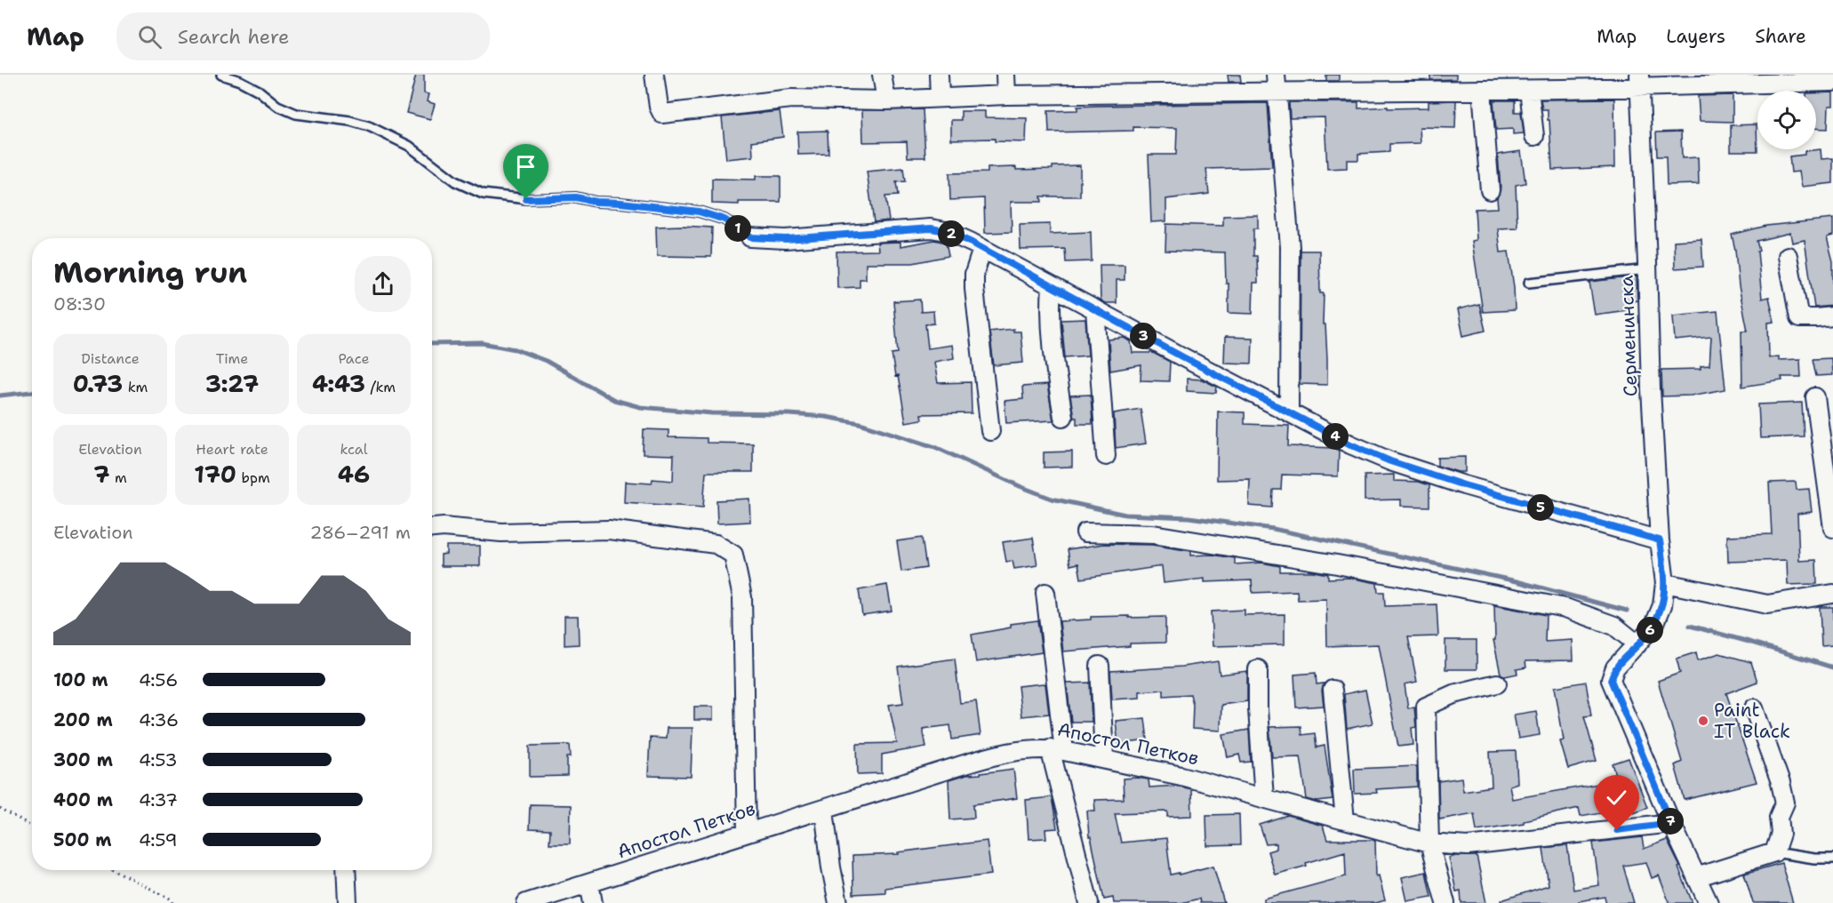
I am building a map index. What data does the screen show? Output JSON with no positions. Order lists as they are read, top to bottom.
{
  "streets": {
    "street": ["Серменинска", "Апостол Петков"]
  },
  "crossings": [
    ["Серменинска", "Апостол Петков"]
  ],
  "places": ["Paint IT Black"],
  "page": {
    "header": "Map",
    "search": "Search here",
    "nav": ["Map", "Layers", "Share"],
    "pins": [
      "1",
      "2",
      "3",
      "4",
      "5",
      "6",
      "7"
    ],
    "heading": ["Morning run", "08:30"],
    "stats": [
      ["Distance", "0.73 km"],
      ["Time", "3:27"],
      ["Pace", "4:43 /km"],
      ["Elevation", "7 m"],
      ["Heart rate", "170 bpm"],
      ["kcal", "46"]
    ],
    "chart": ["Elevation", "286–291 m"],
    "list": [
      {
        "name": "100 m",
        "note": "4:56"
      },
      {
        "name": "200 m",
        "note": "4:36"
      },
      {
        "name": "300 m",
        "note": "4:53"
      },
      {
        "name": "400 m",
        "note": "4:37"
      },
      {
        "name": "500 m",
        "note": "4:59"
      }
    ]
  }
}
